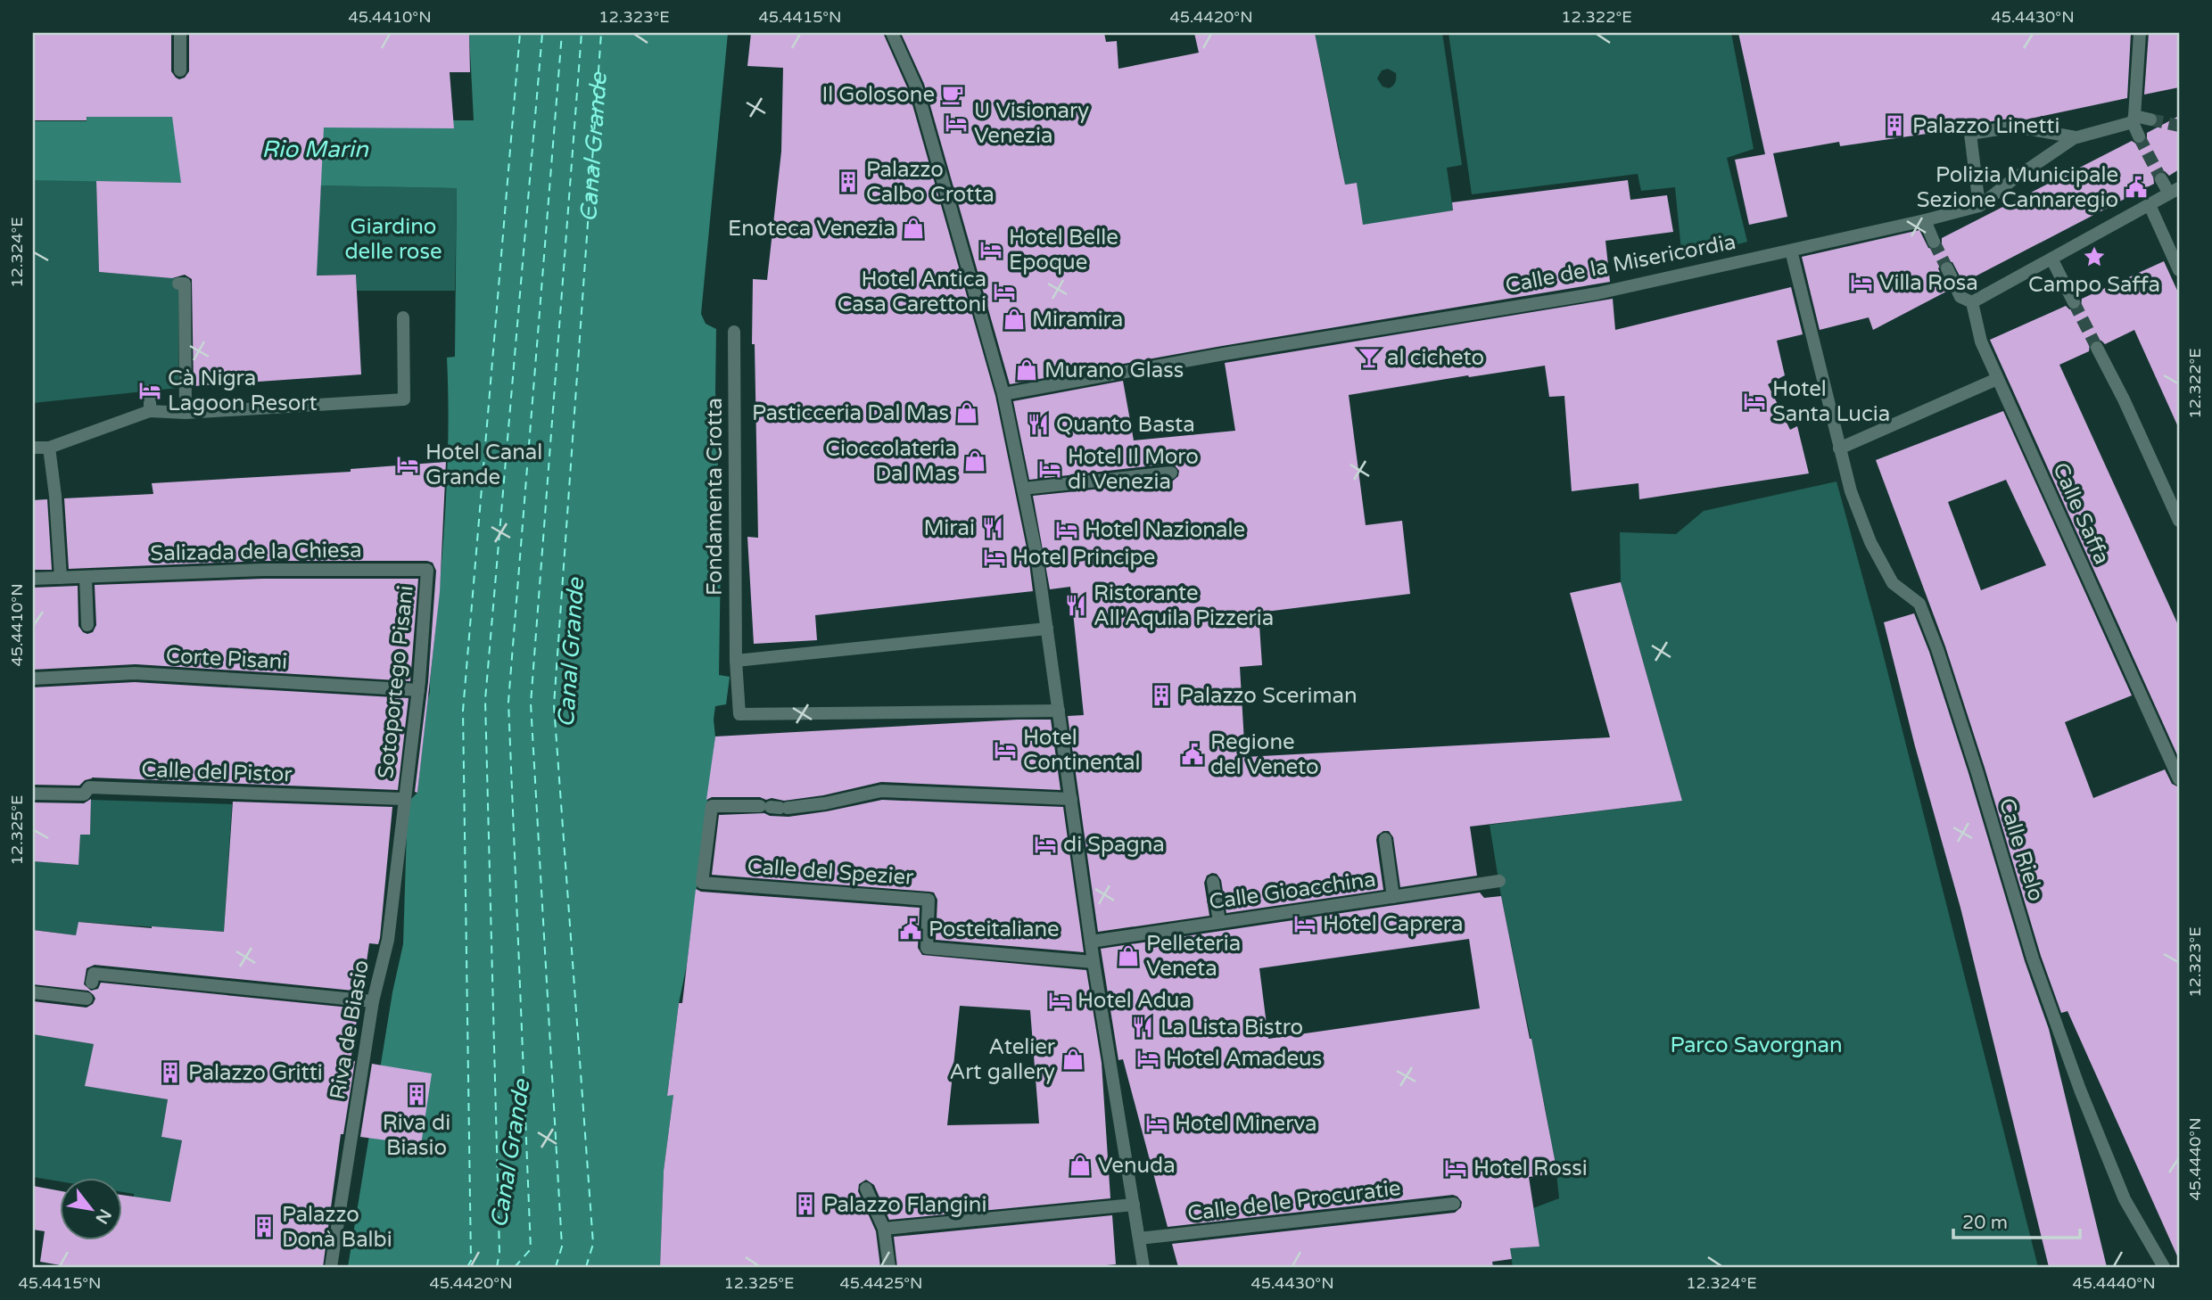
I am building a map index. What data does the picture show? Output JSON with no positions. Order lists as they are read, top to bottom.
{
  "streets": {
    "street": [
      "Calle de la Misericordia",
      "Fondamenta Crotta",
      "Calle Saffa",
      "Salizada de la Chiesa",
      "Corte Pisani",
      "Sotoportego Pisani",
      "Calle del Pistor",
      "Calle Rielo",
      "Calle del Spezier",
      "Calle Gioacchina",
      "Riva de Biasio",
      "Calle de le Procuratie"
    ]
  },
  "crossings": [
    ["Calle de la Misericordia", "Calle Rielo"],
    ["Salizada de la Chiesa", "Sotoportego Pisani"],
    ["Corte Pisani", "Sotoportego Pisani"],
    ["Sotoportego Pisani", "Calle del Pistor"],
    ["Sotoportego Pisani", "Riva de Biasio"],
    ["Calle del Pistor", "Riva de Biasio"]
  ],
  "water": ["Canal Grande", "Rio Marin"],
  "parks": ["Giardino delle rose", "Parco Savorgnan"],
  "places": {
    "cafe": ["Il Golosone"],
    "hotel": [
      "U Visionary Venezia",
      "Hotel Belle Epoque",
      "Villa Rosa",
      "Hotel Antica Casa Carettoni",
      "Cà Nigra Lagoon Resort",
      "Hotel Santa Lucia",
      "Hotel Canal Grande",
      "Hotel Il Moro di Venezia",
      "Hotel Nazionale",
      "Hotel Principe",
      "Hotel Continental",
      "di Spagna",
      "Hotel Caprera",
      "Hotel Adua",
      "Hotel Amadeus",
      "Hotel Minerva",
      "Hotel Rossi"
    ],
    "building": [
      "Palazzo Linetti",
      "Palazzo Calbo Crotta",
      "Palazzo Sceriman",
      "Palazzo Gritti",
      "Riva di Biasio",
      "Palazzo Flangini",
      "Palazzo Donà Balbi"
    ],
    "public building": ["Polizia Municipale Sezione Cannaregio", "Regione del Veneto", "Posteitaliane"],
    "shop": [
      "Enoteca Venezia",
      "Miramira",
      "Murano Glass",
      "Pasticceria Dal Mas",
      "Cioccolateria Dal Mas",
      "Pelleteria Veneta",
      "Atelier Art gallery",
      "Venuda"
    ],
    "place": ["Campo Saffa"],
    "bar": ["al cicheto"],
    "restaurant": [
      "Quanto Basta",
      "Mirai",
      "Ristorante All'Aquila Pizzeria",
      "La Lista Bistro"
    ]
  },
  "scale_bar": "20 m",
  "north": "bottom right",
  "coordinates": [
    "45.4410°N",
    "12.323°E",
    "45.4415°N",
    "45.4420°N",
    "12.322°E",
    "45.4430°N",
    "12.324°E",
    "12.325°E",
    "45.4440°N",
    "45.4425°N"
  ]
}
